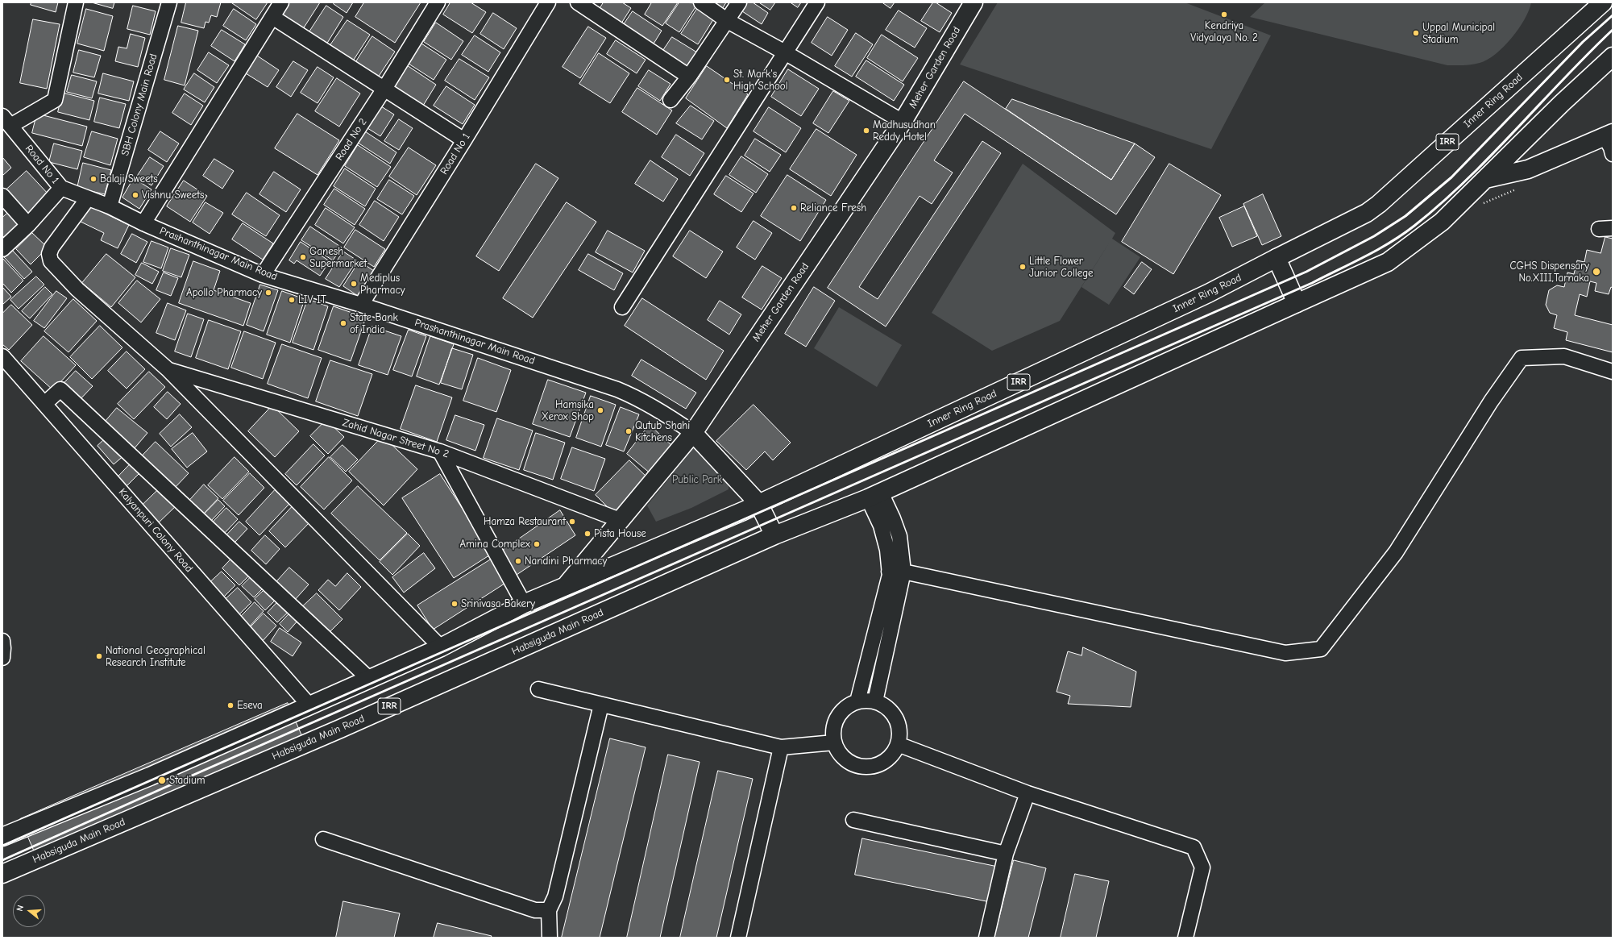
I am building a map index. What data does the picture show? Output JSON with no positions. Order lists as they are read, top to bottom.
{
  "streets": {
    "main road": [
      "Meher Garden Road",
      "Inner Ring Road",
      "IRR",
      "Prashanthinagar Main Road",
      "Habsiguda Main Road"
    ],
    "street": [
      "SBH Colony Main Road",
      "Road No 2",
      "Road No 1",
      "Zahid Nagar Street No 2",
      "Kalyanpuri Colony Road"
    ]
  },
  "crossings": [
    ["Meher Garden Road", "IRR"],
    ["Meher Garden Road", "Prashanthinagar Main Road"],
    ["Meher Garden Road", "Zahid Nagar Street No 2"],
    ["Inner Ring Road", "IRR"],
    ["Inner Ring Road", "Prashanthinagar Main Road"],
    ["SBH Colony Main Road", "Road No 1"],
    ["SBH Colony Main Road", "Prashanthinagar Main Road"],
    ["Road No 2", "Prashanthinagar Main Road"],
    ["IRR", "Prashanthinagar Main Road"],
    ["IRR", "Kalyanpuri Colony Road"],
    ["IRR", "Habsiguda Main Road"],
    ["Road No 1", "Prashanthinagar Main Road"],
    ["Prashanthinagar Main Road", "Habsiguda Main Road"]
  ],
  "parks": ["Public Park"],
  "places": [
    "Kendriya Vidyalaya No. 2",
    "Uppal Municipal Stadium",
    "St. Mark's High School",
    "Madhusudhan Reddy Hotel",
    "Balaji Sweets",
    "Vishnu Sweets",
    "Reliance Fresh",
    "Ganesh Supermarket",
    "Little Flower Junior College",
    "CGHS Dispensary No.XIII,Tarnaka",
    "Mediplus Pharmacy",
    "Apollo Pharmacy",
    "LIV IT",
    "State Bank of India",
    "Hamsika Xerox Shop",
    "Qutub Shahi Kitchens",
    "Hamza Restaurant",
    "Pista House",
    "Amina Complex",
    "Nandini Pharmacy",
    "Srinivasa Bakery",
    "National Geographical Research Institute",
    "Eseva",
    "Stadium"
  ],
  "north": "left"
}
